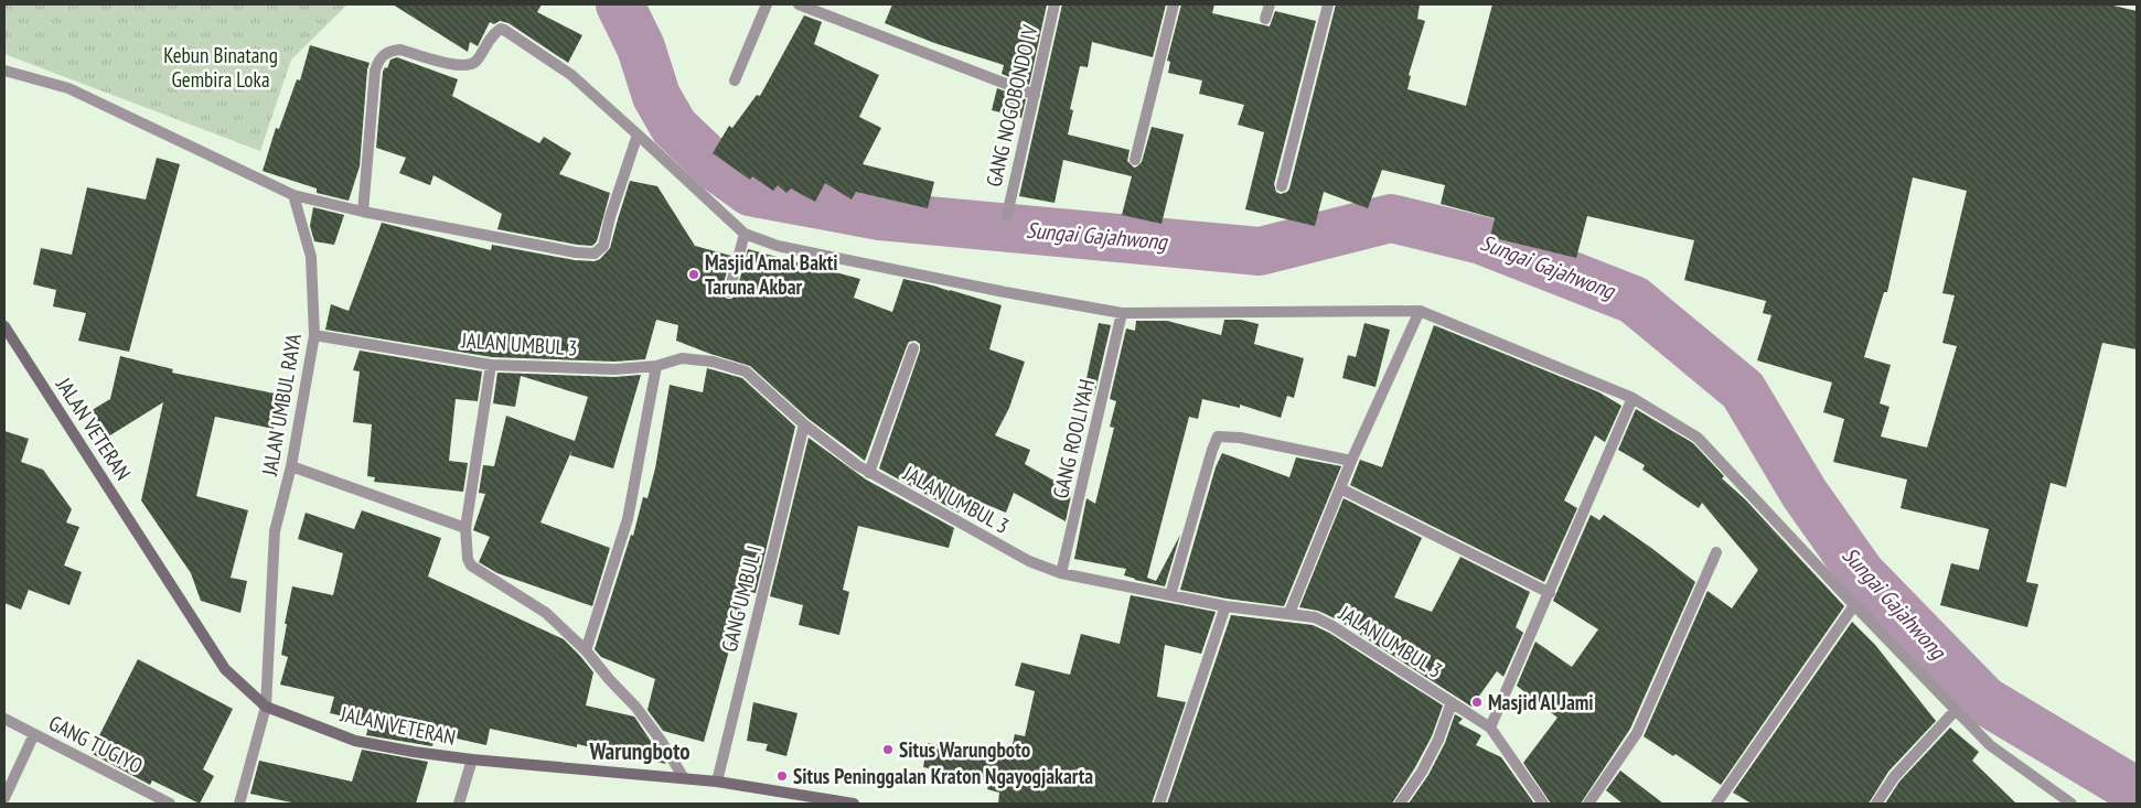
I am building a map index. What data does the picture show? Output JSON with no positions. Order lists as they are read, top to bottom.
{
  "streets": {
    "main road": ["JALAN VETERAN"],
    "street": [
      "GANG NOGOBONDO IV",
      "JALAN UMBUL 3",
      "JALAN UMBUL RAYA",
      "GANG ROOLIYAH",
      "GANG UMBUL I",
      "GANG TUGIYO"
    ]
  },
  "crossings": [
    ["JALAN UMBUL 3", "JALAN UMBUL RAYA"],
    ["JALAN UMBUL 3", "GANG ROOLIYAH"],
    ["JALAN UMBUL 3", "GANG UMBUL I"],
    ["JALAN UMBUL RAYA", "JALAN VETERAN"],
    ["JALAN VETERAN", "GANG UMBUL I"]
  ],
  "districts": ["Warungboto"],
  "water": ["Sungai Gajahwong"],
  "parks": ["Kebun Binatang Gembira Loka"],
  "places": [
    "Masjid Amal Bakti Taruna Akbar",
    "Masjid Al Jami",
    "Situs Warungboto",
    "Situs Peninggalan Kraton Ngayogjakarta"
  ]
}
